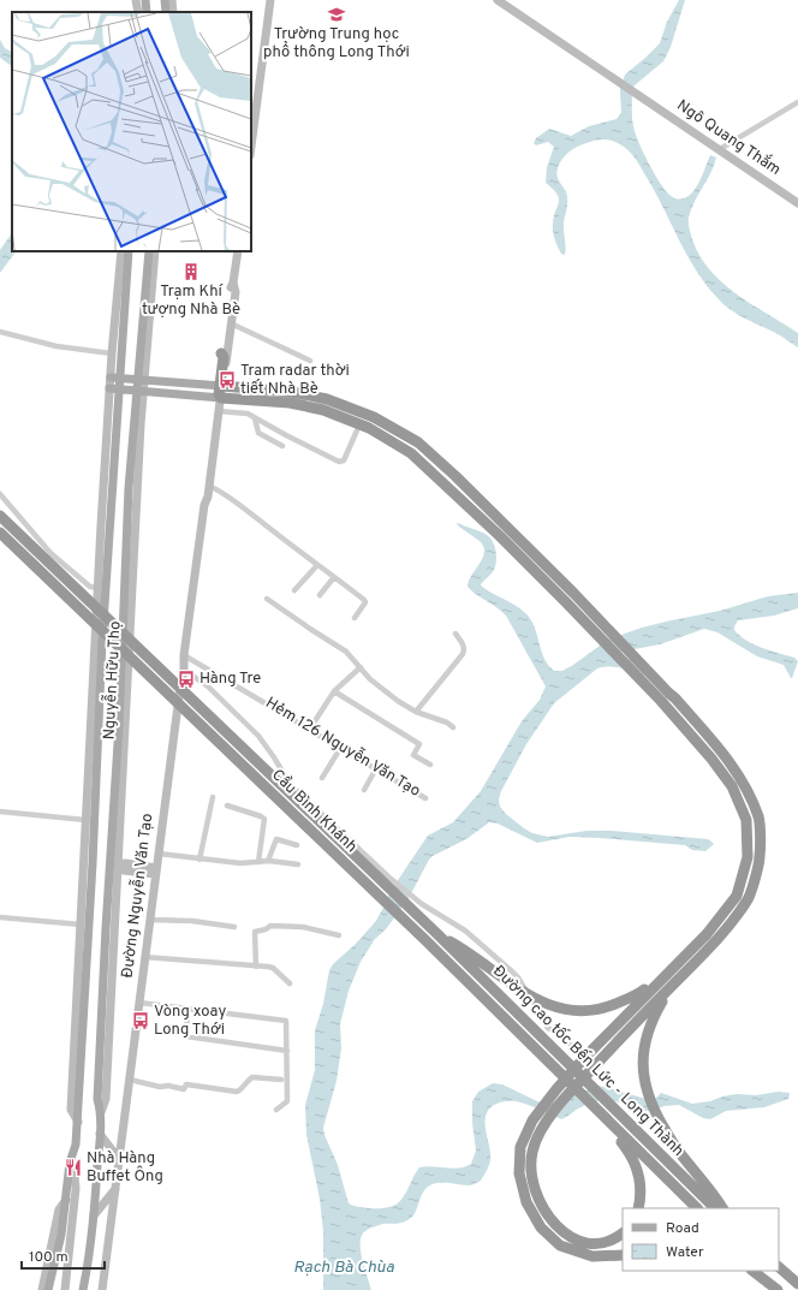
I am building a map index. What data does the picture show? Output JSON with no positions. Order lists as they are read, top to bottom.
{
  "streets": {
    "highway": ["Cầu Bình Khánh", "Đường cao tốc Bến Lức - Long Thành"],
    "main road": ["Ngô Quang Thắm", "Nguyễn Hữu Thọ", "Đường Nguyễn Văn Tạo"],
    "street": ["Hẻm 126 Nguyễn Văn Tạo"]
  },
  "crossings": [
    ["Hẻm 126 Nguyễn Văn Tạo", "Đường Nguyễn Văn Tạo"],
    ["Cầu Bình Khánh", "Đường cao tốc Bến Lức - Long Thành"]
  ],
  "water": ["Rạch Bà Chùa"],
  "places": {
    "school or university": ["Trường Trung học phổ thông Long Thới"],
    "building": ["Trạm Khí tượng Nhà Bè"],
    "bus stop": ["Trạm radar thời tiết Nhà Bè", "Hàng Tre", "Vòng xoay Long Thới"],
    "restaurant": ["Nhà Hàng Buffet Ông"]
  },
  "legend": ["Road", "Water"],
  "scale_bar": "100 m"
}
